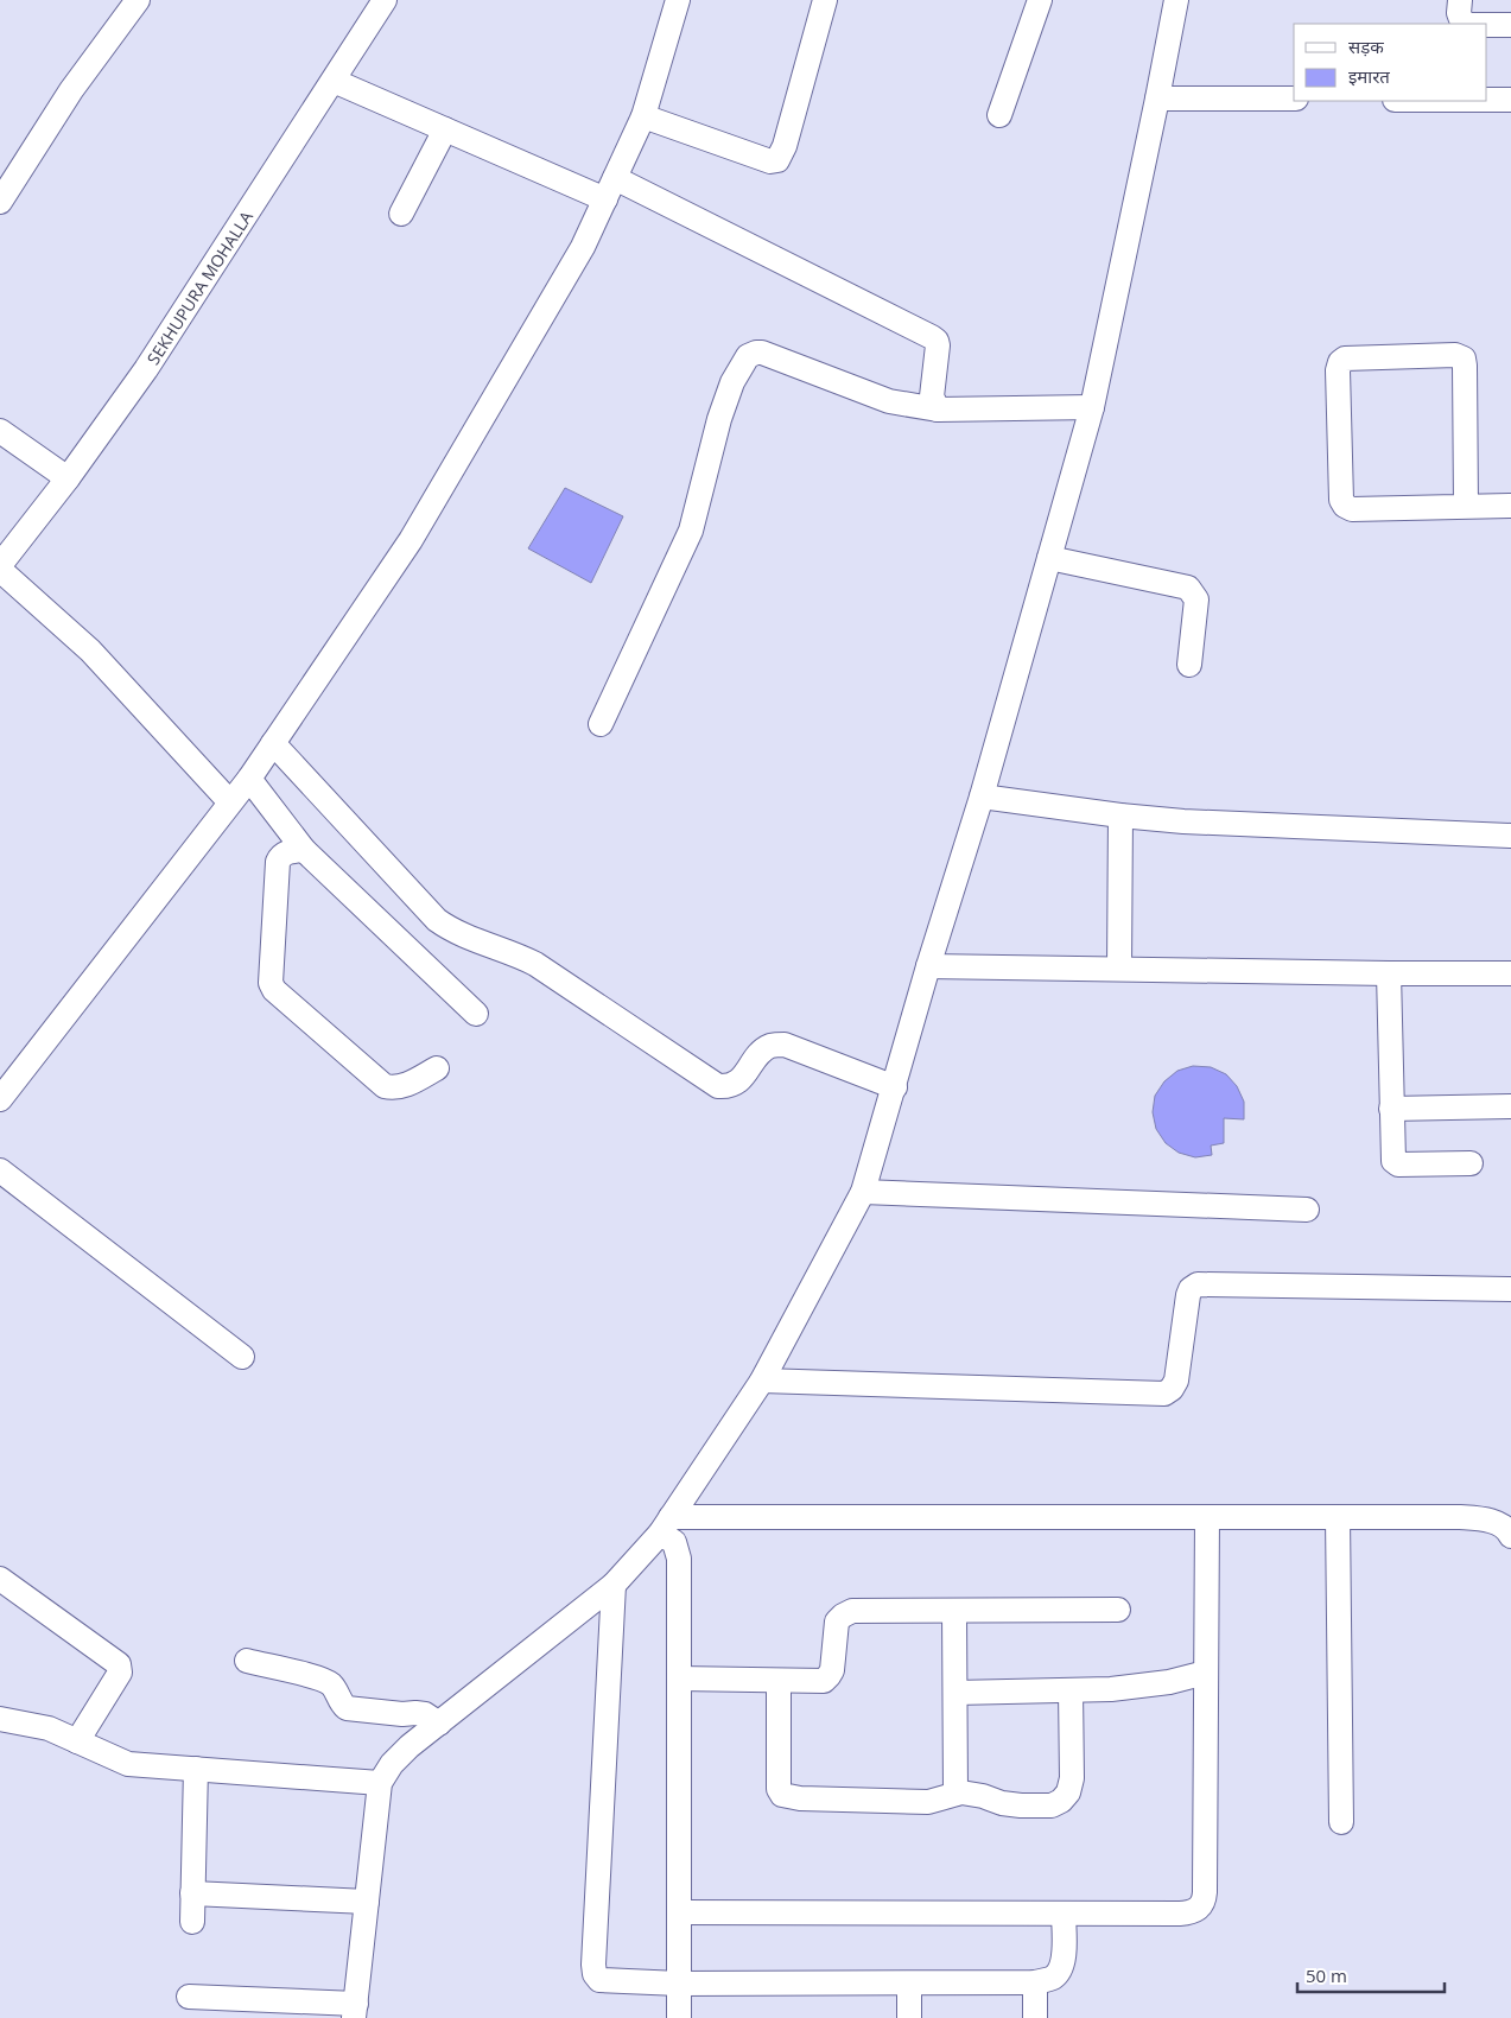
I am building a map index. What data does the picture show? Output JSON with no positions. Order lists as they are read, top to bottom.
{
  "streets": {
    "street": ["SEKHUPURA MOHALLA"]
  },
  "legend": ["सड़क", "इमारत"],
  "scale_bar": "50 m"
}
